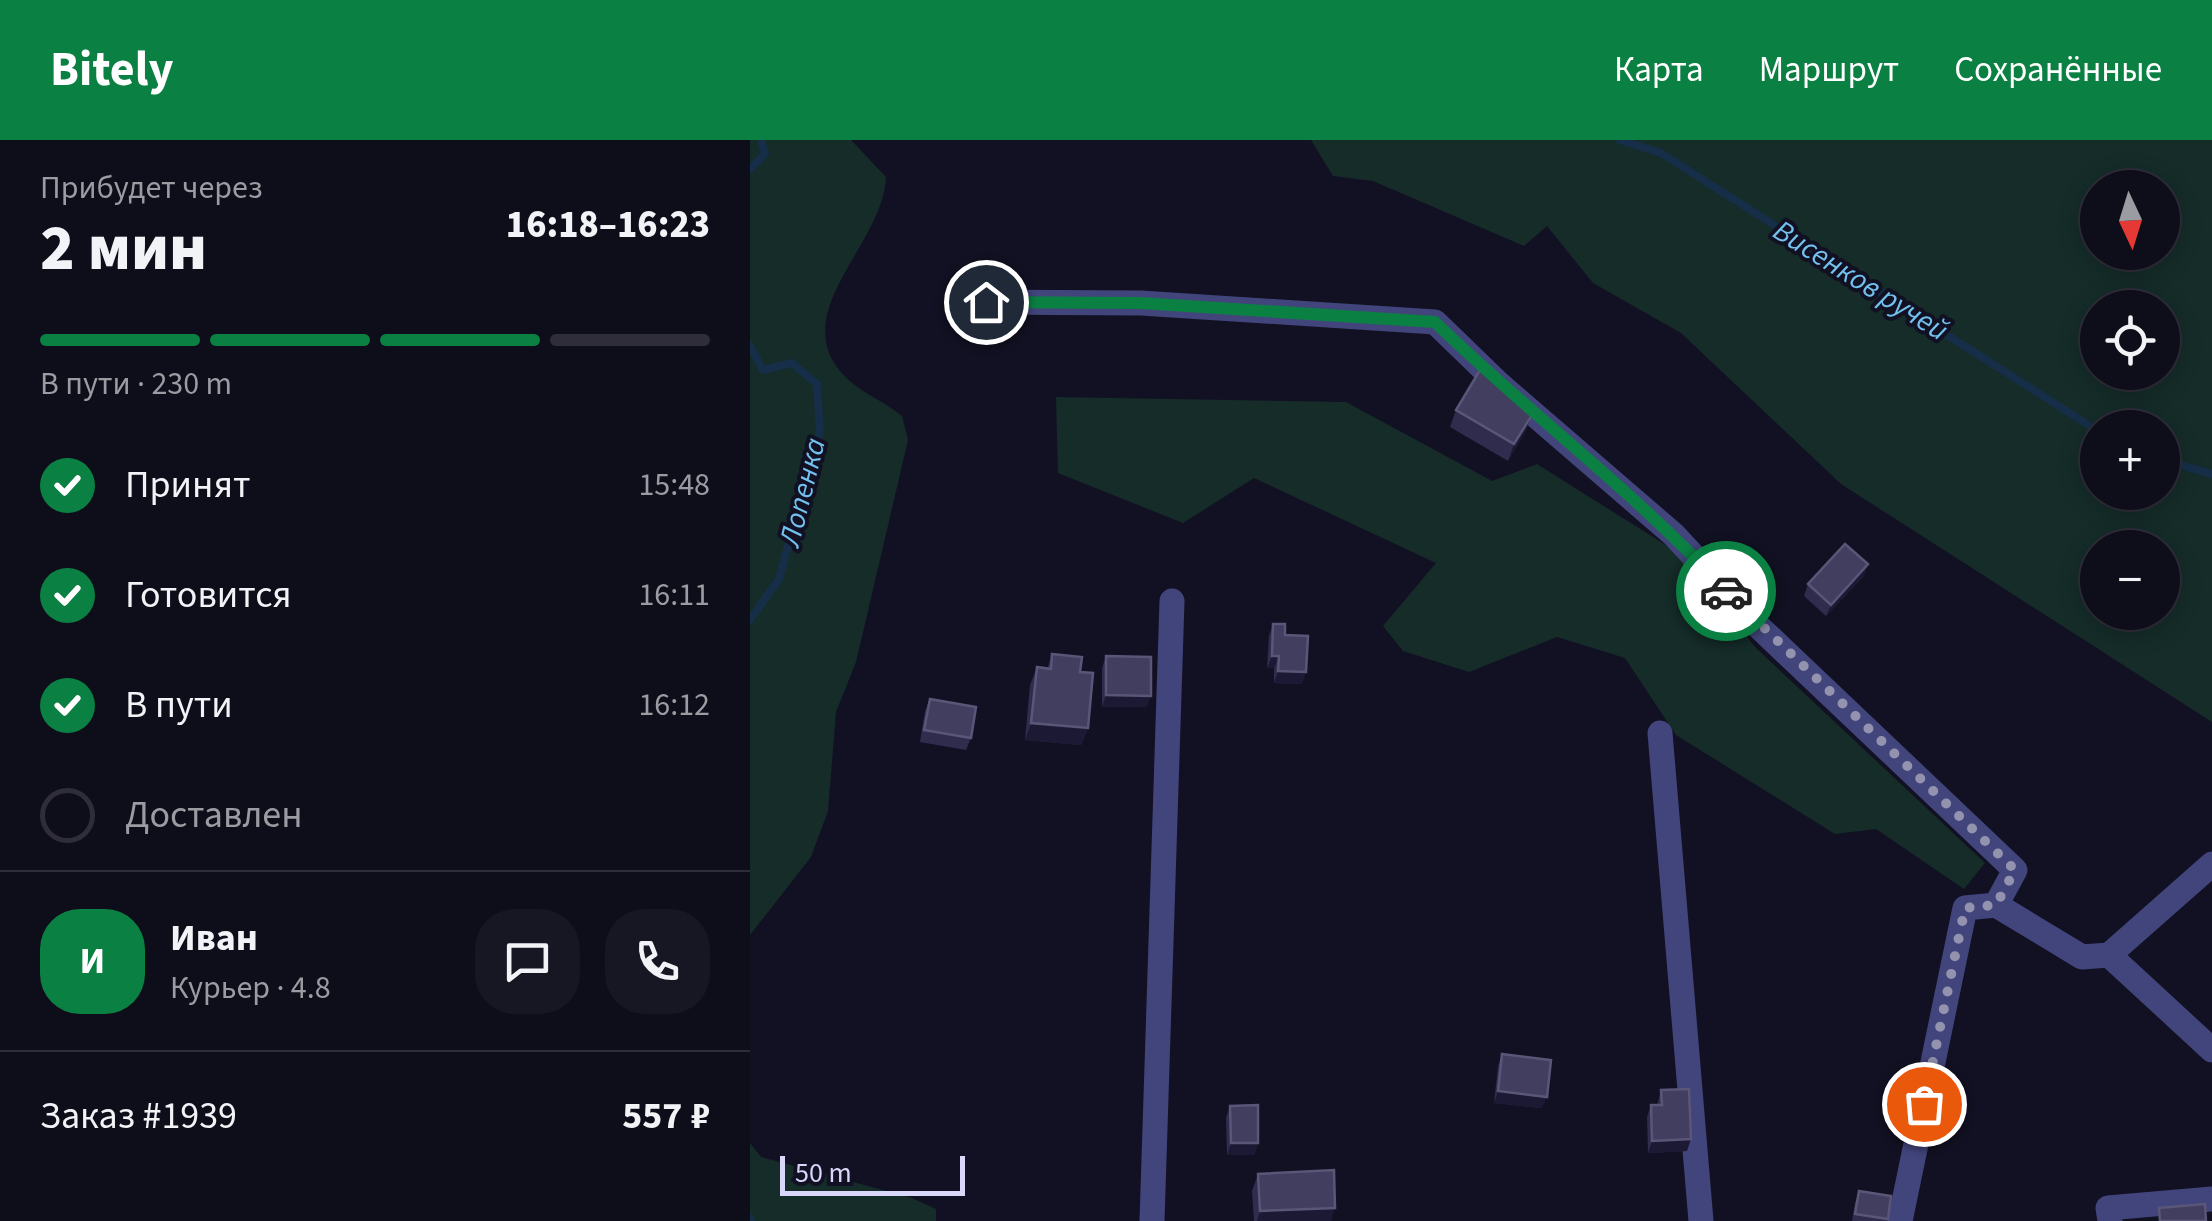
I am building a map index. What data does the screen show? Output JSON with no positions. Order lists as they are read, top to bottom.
{
  "water": ["Висенков ручей", "Лопенка"],
  "scale_bar": "50 m",
  "north": "bottom",
  "page": {
    "header": "Bitely",
    "nav": ["Карта", "Маршрут", "Сохранённые"],
    "heading": ["2 мин", "Прибудет через", "16:18–16:23"],
    "panel": [
      "Иван",
      "Курьер · 4.8",
      "Заказ #1939",
      "557 ₽"
    ],
    "map_buttons": ["+", "−"],
    "bar": "В пути · 230 m",
    "list": [
      ["Принят", "15:48"],
      ["Готовится", "16:11"],
      ["В пути", "16:12"],
      "Доставлен"
    ],
    "round": "И",
    "scale": "50 m"
  }
}
